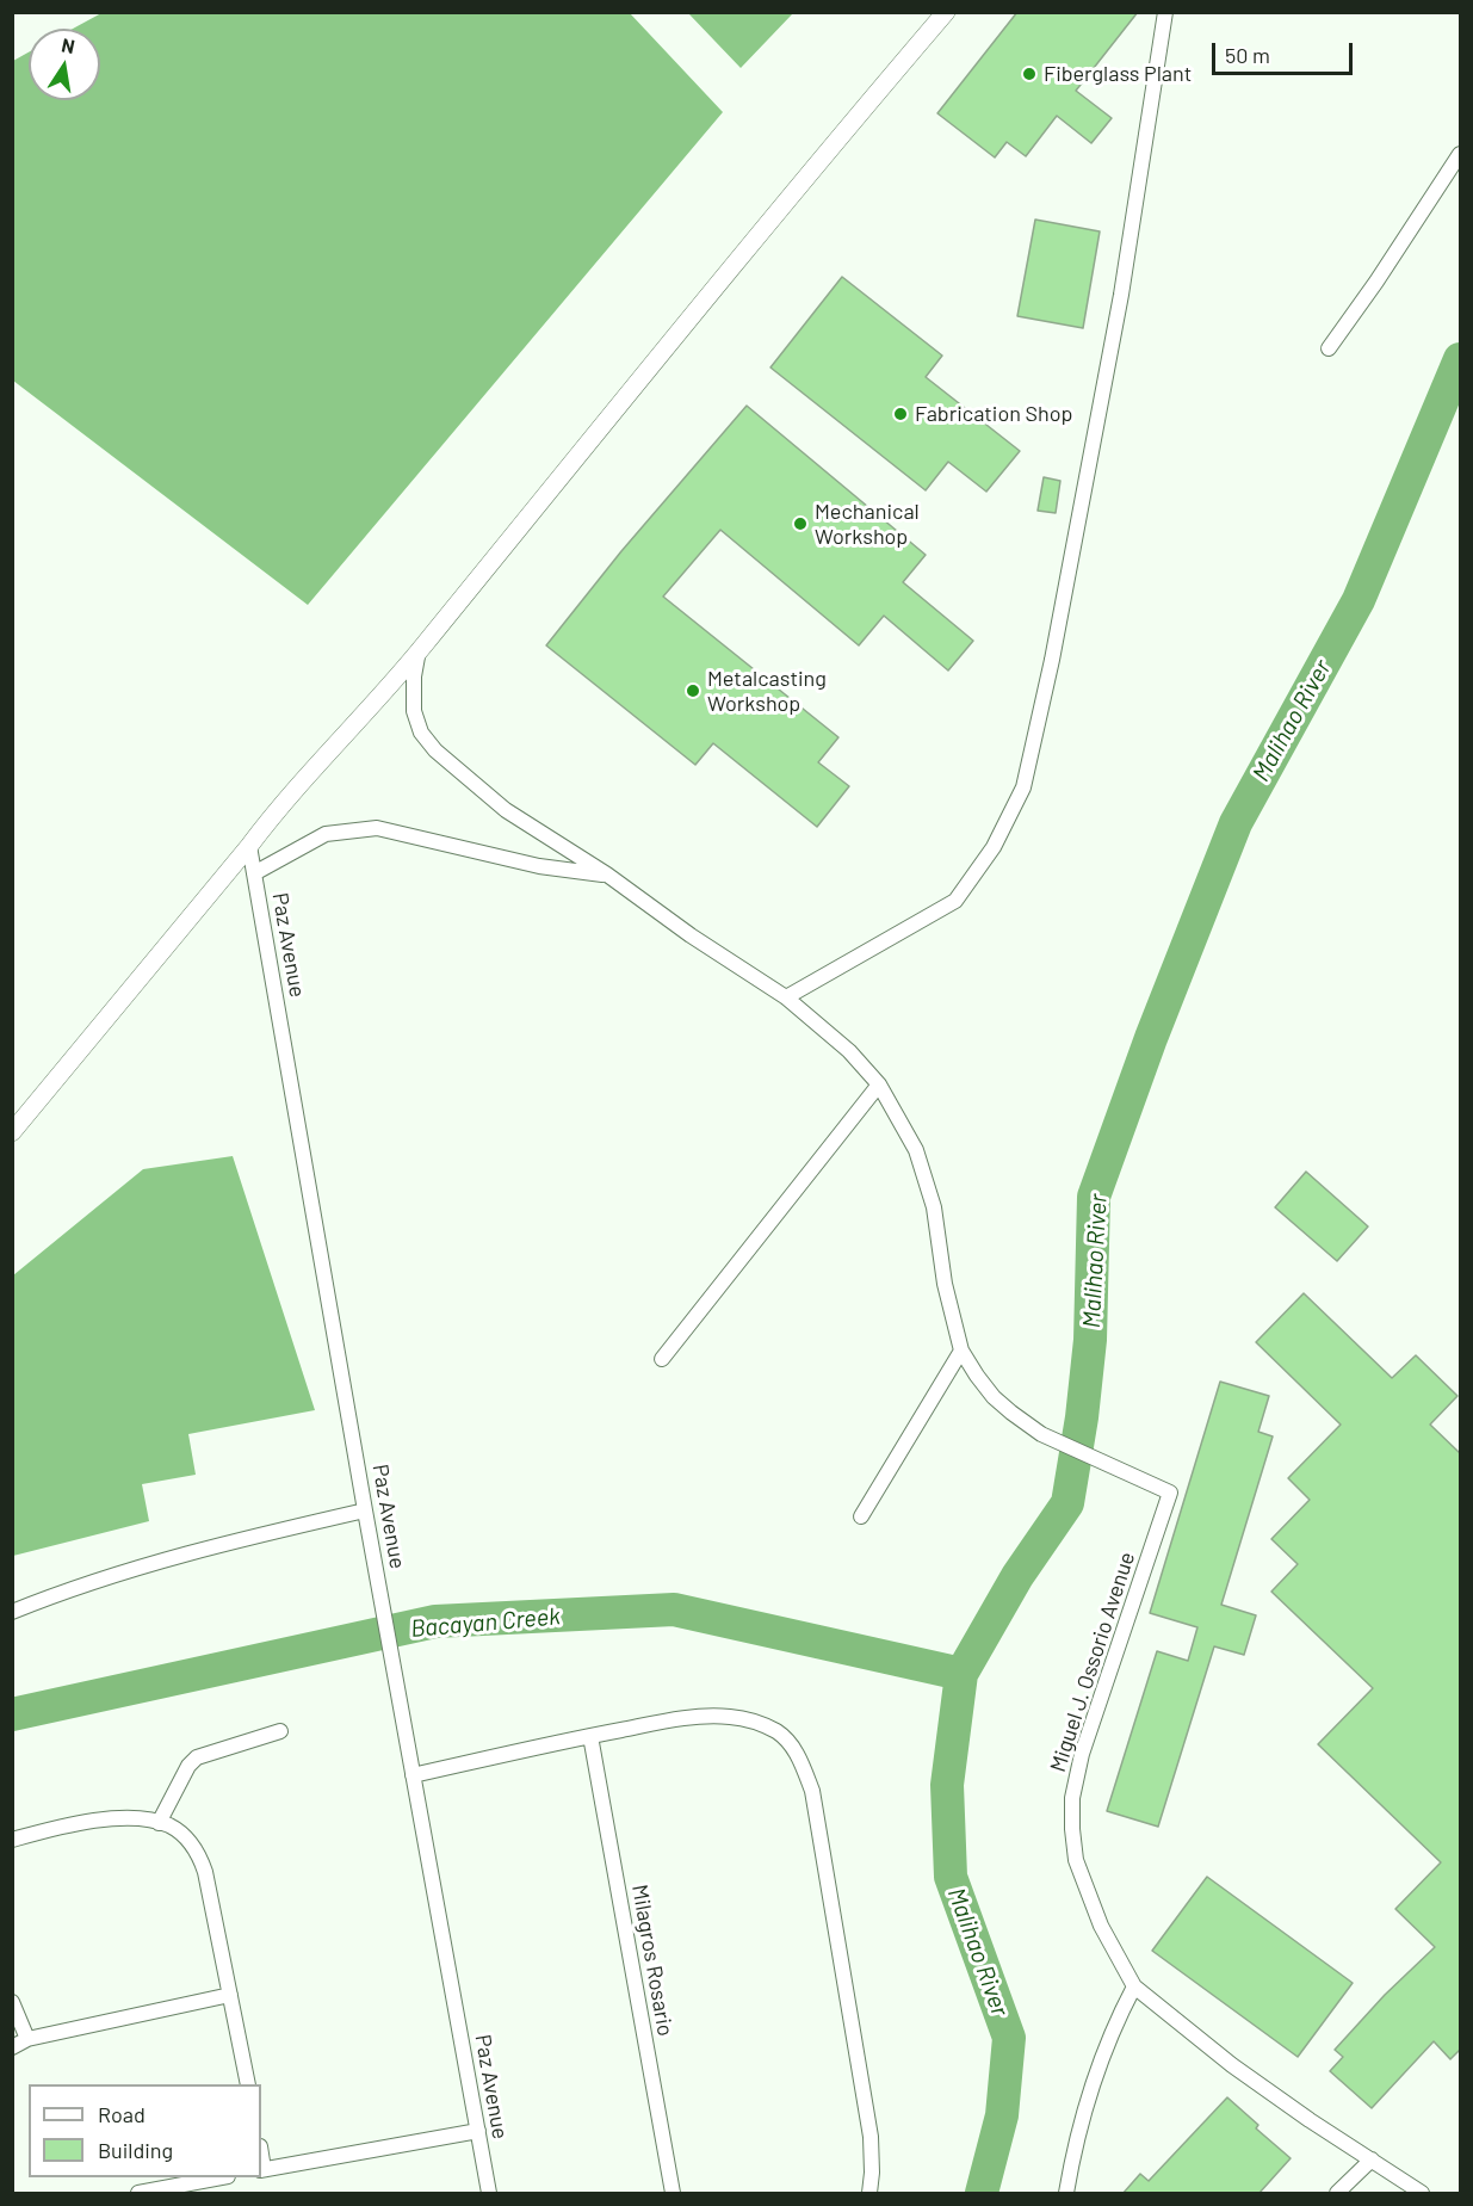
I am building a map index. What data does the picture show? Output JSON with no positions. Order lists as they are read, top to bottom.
{
  "streets": {
    "street": ["Paz Avenue", "Miguel J. Ossorio Avenue", "Milagros Rosario"]
  },
  "water": ["Malihao River", "Bacayan Creek"],
  "places": [
    "Fiberglass Plant",
    "Fabrication Shop",
    "Mechanical Workshop",
    "Metalcasting Workshop"
  ],
  "legend": ["Road", "Building"],
  "scale_bar": "50 m",
  "north": "top"
}
